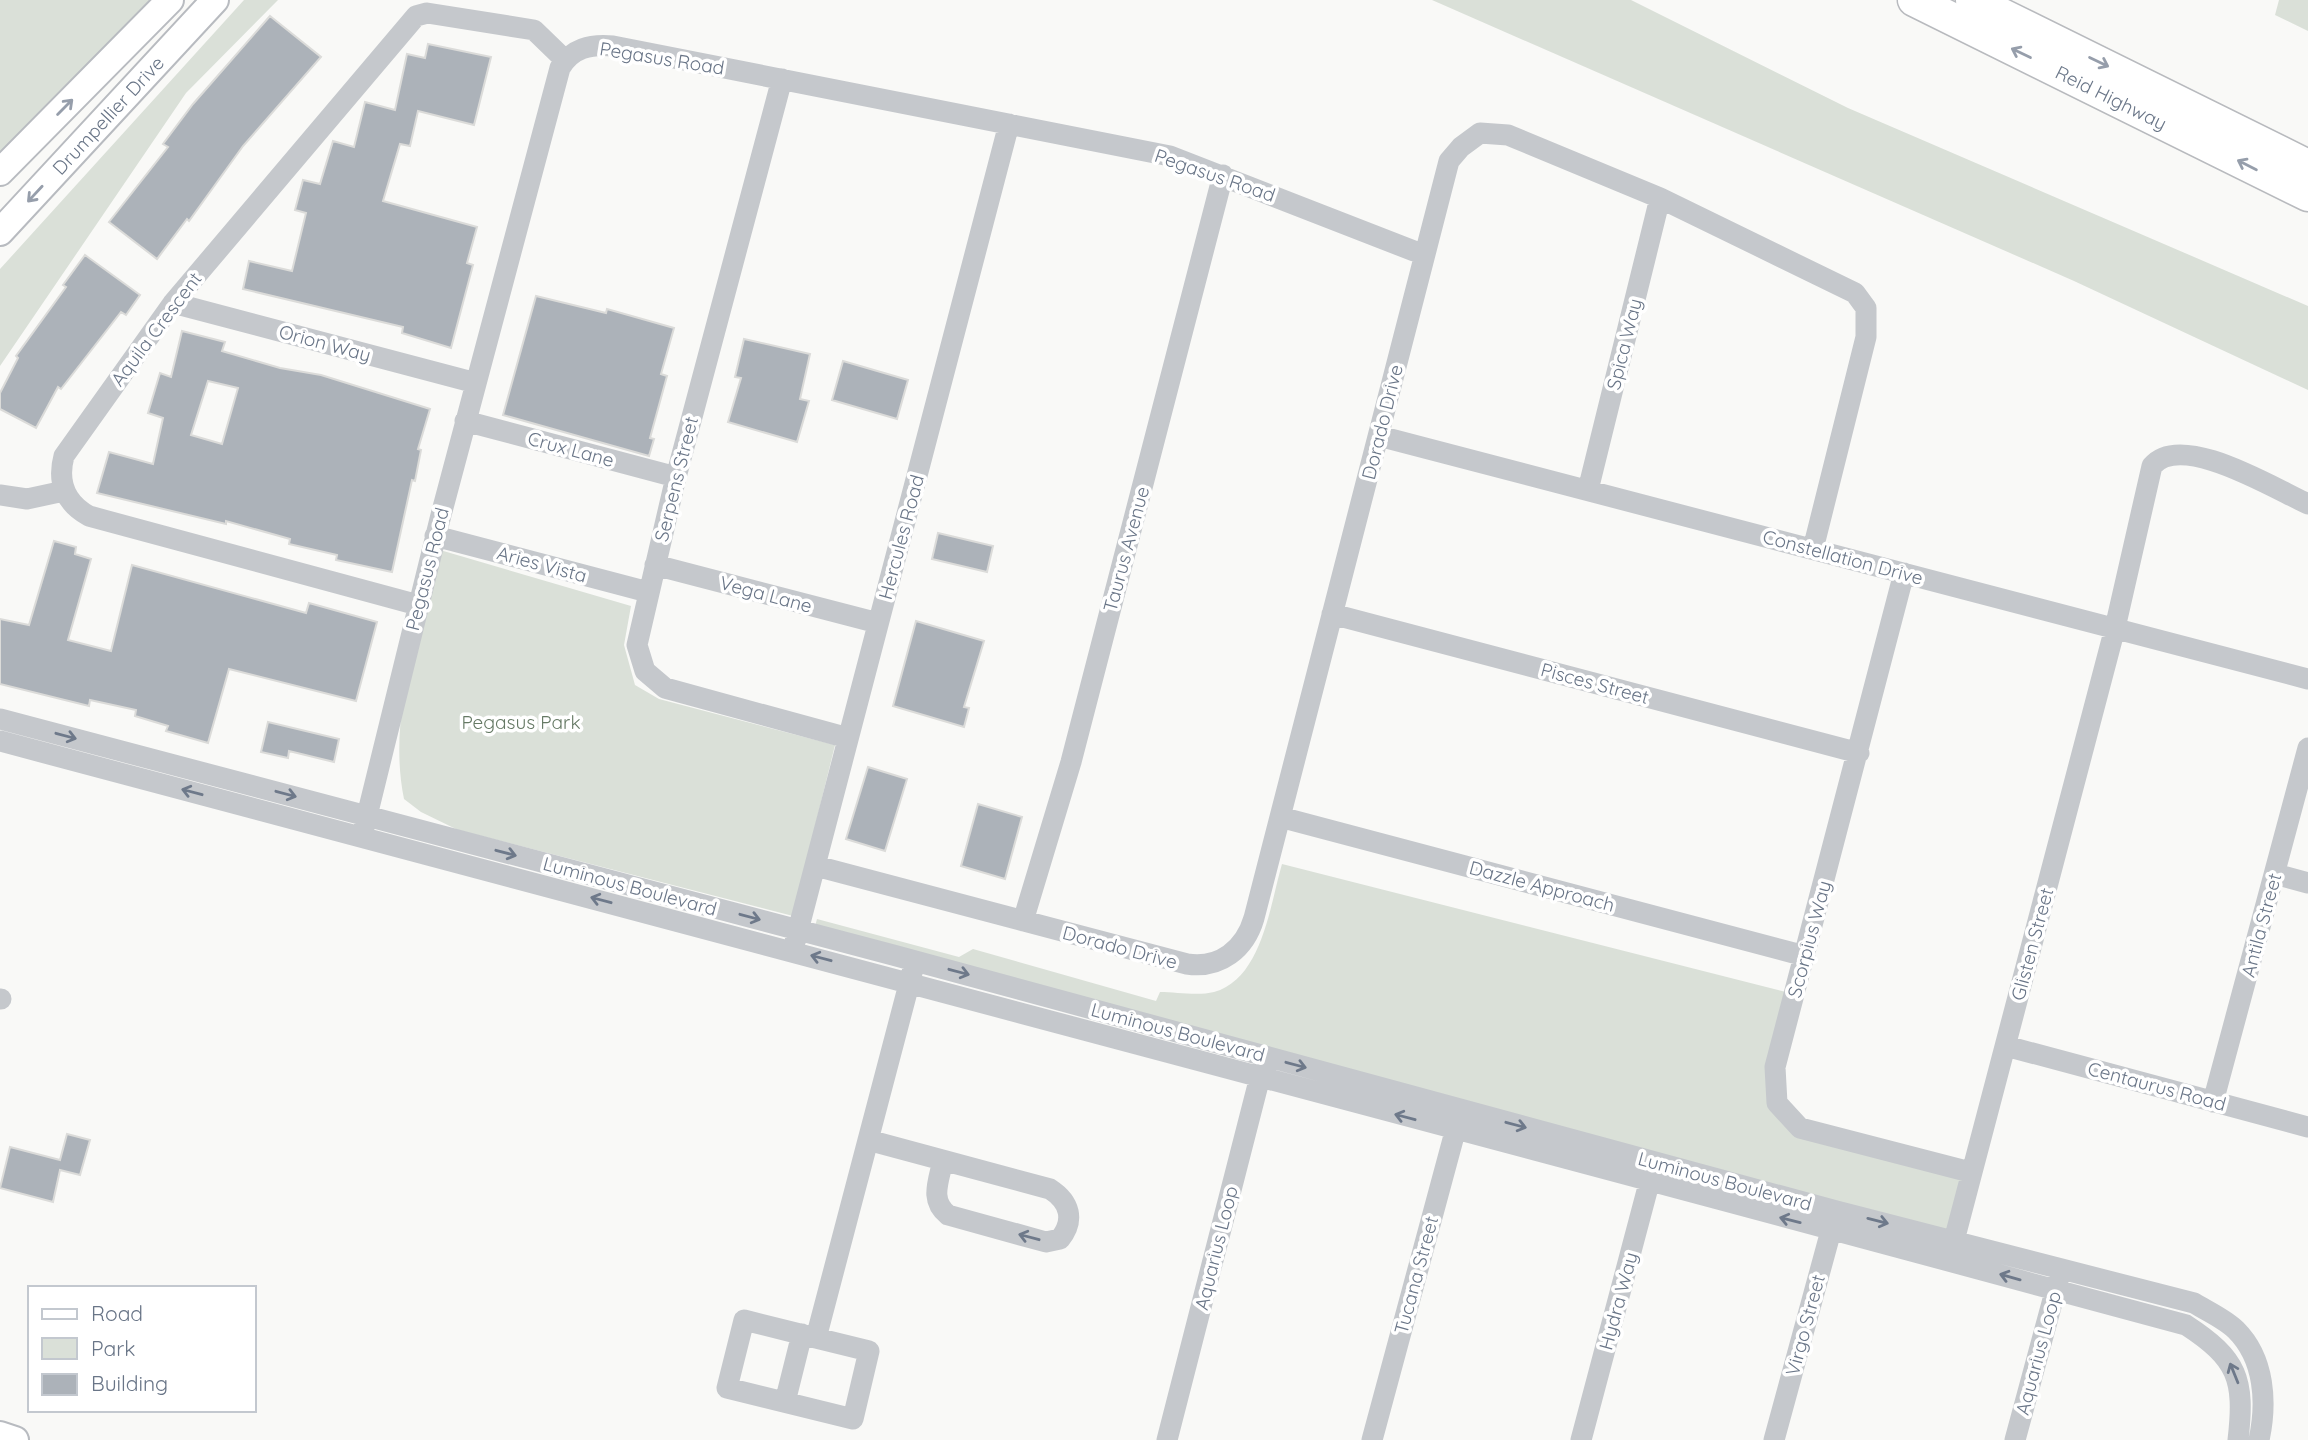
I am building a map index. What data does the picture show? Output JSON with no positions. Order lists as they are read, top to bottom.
{
  "streets": {
    "highway": ["Reid Highway"],
    "main road": ["Drumpellier Drive"],
    "street": [
      "Pegasus Road",
      "Aquila Crescent",
      "Orion Way",
      "Spica Way",
      "Dorado Drive",
      "Crux Lane",
      "Serpens Street",
      "Hercules Road",
      "Taurus Avenue",
      "Constellation Drive",
      "Aries Vista",
      "Vega Lane",
      "Pisces Street",
      "Luminous Boulevard",
      "Dazzle Approach",
      "Antila Street",
      "Scorpius Way",
      "Glisten Street",
      "Centaurus Road",
      "Aquarius Loop",
      "Tucana Street",
      "Hydra Way",
      "Virgo Street"
    ]
  },
  "crossings": [
    ["Pegasus Road", "Aquila Crescent"],
    ["Pegasus Road", "Orion Way"],
    ["Pegasus Road", "Crux Lane"],
    ["Pegasus Road", "Serpens Street"],
    ["Pegasus Road", "Hercules Road"],
    ["Pegasus Road", "Taurus Avenue"],
    ["Pegasus Road", "Aries Vista"],
    ["Pegasus Road", "Luminous Boulevard"],
    ["Aquila Crescent", "Orion Way"],
    ["Spica Way", "Dorado Drive"],
    ["Spica Way", "Constellation Drive"],
    ["Dorado Drive", "Hercules Road"],
    ["Dorado Drive", "Taurus Avenue"],
    ["Dorado Drive", "Constellation Drive"],
    ["Dorado Drive", "Pisces Street"],
    ["Dorado Drive", "Dazzle Approach"],
    ["Crux Lane", "Serpens Street"],
    ["Serpens Street", "Hercules Road"],
    ["Serpens Street", "Aries Vista"],
    ["Serpens Street", "Vega Lane"],
    ["Hercules Road", "Vega Lane"],
    ["Hercules Road", "Luminous Boulevard"],
    ["Constellation Drive", "Scorpius Way"],
    ["Constellation Drive", "Glisten Street"],
    ["Pisces Street", "Scorpius Way"],
    ["Luminous Boulevard", "Glisten Street"],
    ["Luminous Boulevard", "Aquarius Loop"],
    ["Luminous Boulevard", "Tucana Street"],
    ["Luminous Boulevard", "Hydra Way"],
    ["Luminous Boulevard", "Virgo Street"],
    ["Dazzle Approach", "Scorpius Way"],
    ["Antila Street", "Centaurus Road"],
    ["Scorpius Way", "Glisten Street"],
    ["Glisten Street", "Centaurus Road"]
  ],
  "parks": ["Pegasus Park"],
  "legend": ["Road", "Park", "Building"]
}
